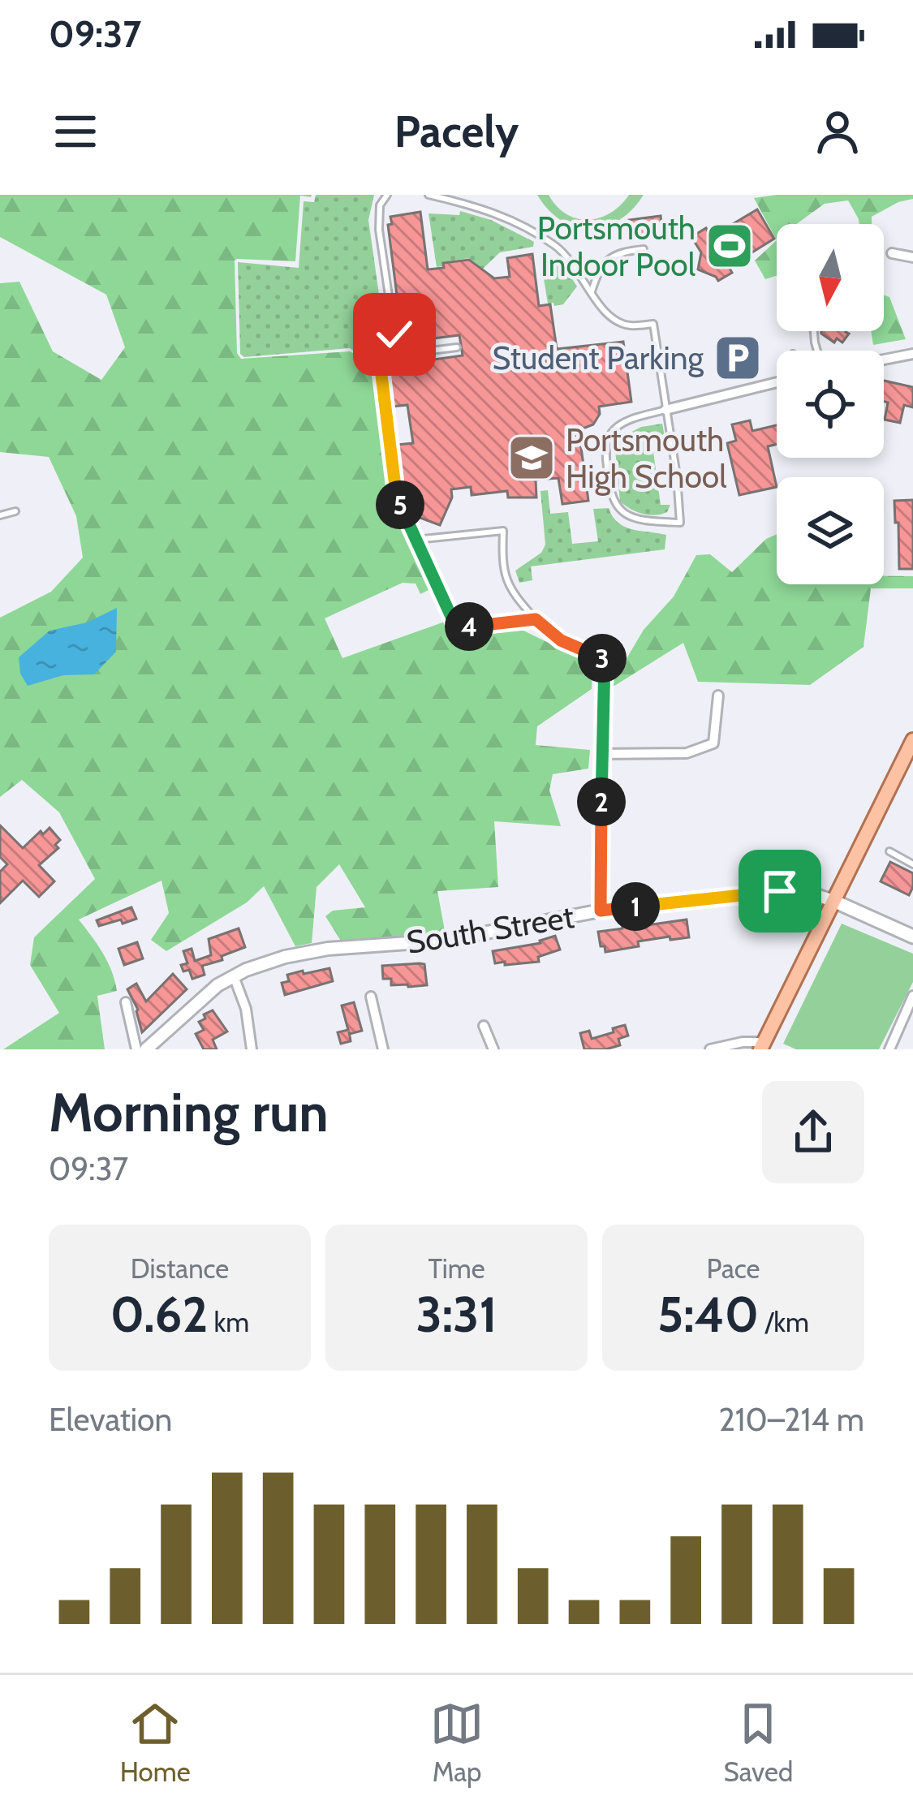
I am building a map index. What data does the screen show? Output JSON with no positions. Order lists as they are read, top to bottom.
{
  "streets": {
    "main road": ["South Street"]
  },
  "places": {
    "sports": ["Portsmouth Indoor Pool"],
    "parking": ["Student Parking"],
    "school or university": ["Portsmouth High School"]
  },
  "north": "bottom",
  "page": {
    "status": "09:37",
    "header": "Pacely",
    "pins": [
      "5",
      "4",
      "3",
      "2",
      "1"
    ],
    "heading": ["Morning run", "09:37"],
    "stats": [
      ["Distance", "0.62 km"],
      ["Time", "3:31"],
      ["Pace", "5:40 /km"]
    ],
    "chart": ["Elevation", "210–214 m"],
    "tabs": ["Home", "Map", "Saved"]
  }
}
